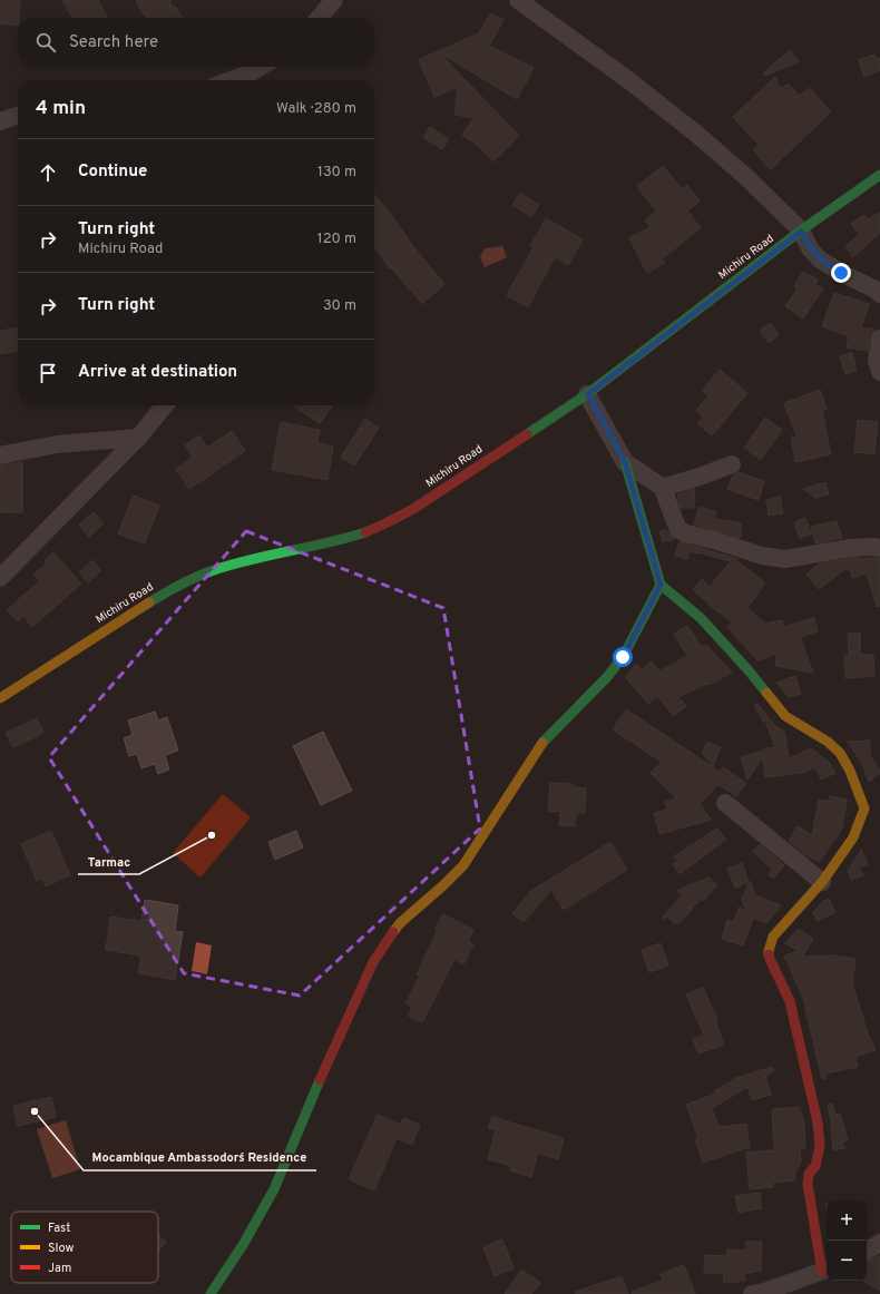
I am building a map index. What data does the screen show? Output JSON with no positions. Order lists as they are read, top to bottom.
{
  "streets": {
    "street": ["Michiru Road"]
  },
  "places": ["Tarmac", "Mocambique Ambassodorś Residence"],
  "legend": ["Fast", "Slow", "Jam"],
  "page": {
    "search": "Search here",
    "heading": ["4 min", "Walk · 280 m"],
    "list": [
      ["Continue", "130 m"],
      ["Turn right", "Michiru Road", "120 m"],
      ["Turn right", "30 m"],
      "Arrive at destination"
    ],
    "map_buttons": ["+", "−"]
  }
}
